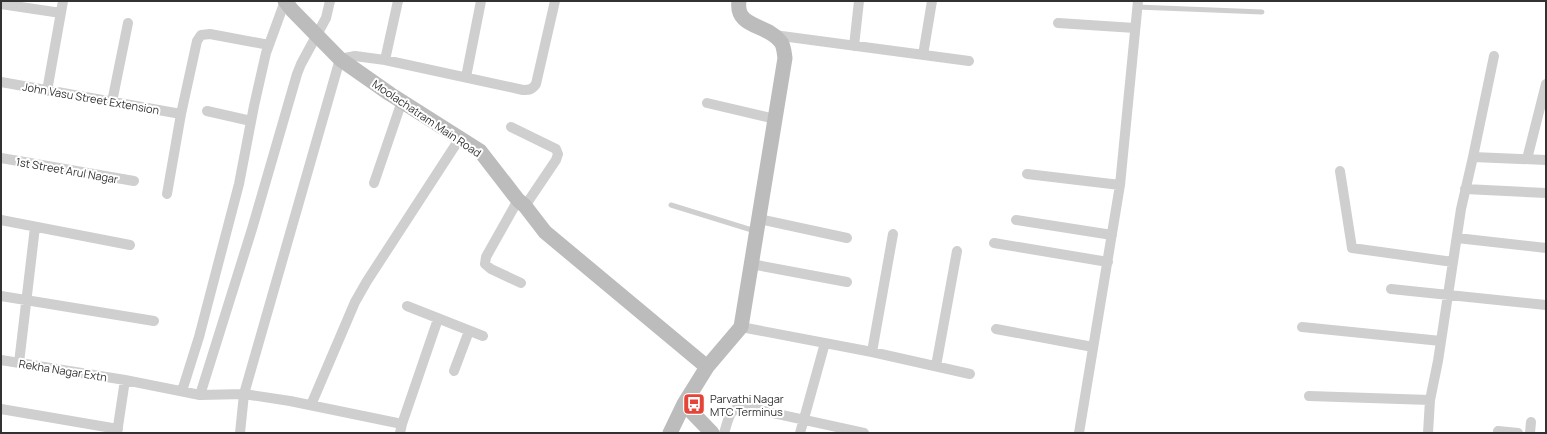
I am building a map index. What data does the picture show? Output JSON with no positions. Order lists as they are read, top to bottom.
{
  "streets": {
    "street": [
      "John Vasu Street Extension",
      "Moolachatram Main Road",
      "1st Street Arul Nagar",
      "Rekha Nagar Extn"
    ]
  },
  "places": {
    "bus stop": ["Parvathi Nagar MTC Terminus"]
  }
}
